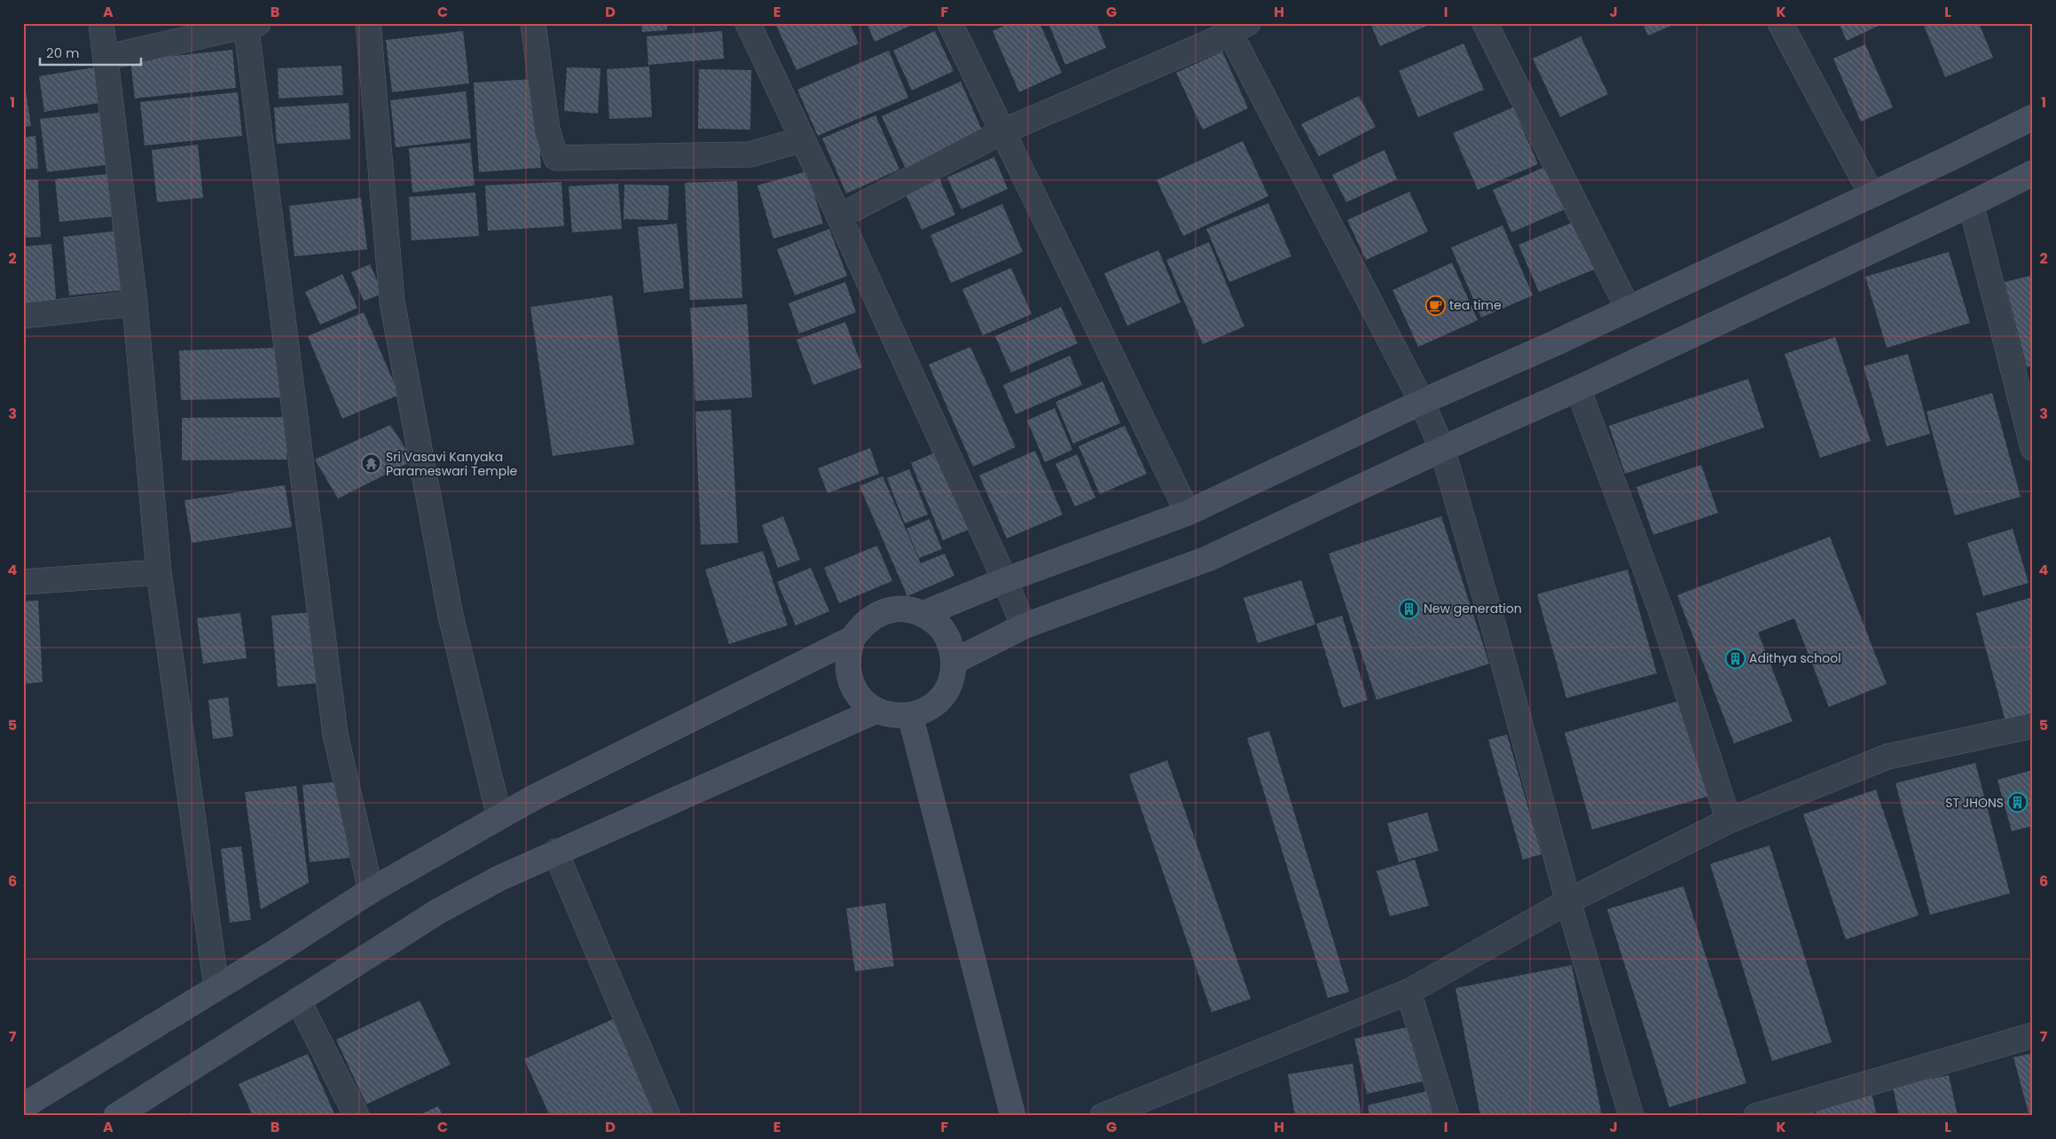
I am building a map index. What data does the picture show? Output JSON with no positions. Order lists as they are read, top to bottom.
{
  "places": {
    "cafe": ["tea time"],
    "temple": ["Sri Vasavi Kanyaka Parameswari Temple"],
    "building": ["New generation", "Adithya school", "ST JHONS"]
  },
  "scale_bar": "20 m",
  "grid": {
    "columns": [
      "A",
      "B",
      "C",
      "D",
      "E",
      "F",
      "G",
      "H",
      "I",
      "J",
      "K",
      "L"
    ],
    "rows": [
      "1",
      "2",
      "3",
      "4",
      "5",
      "6",
      "7"
    ]
  }
}
